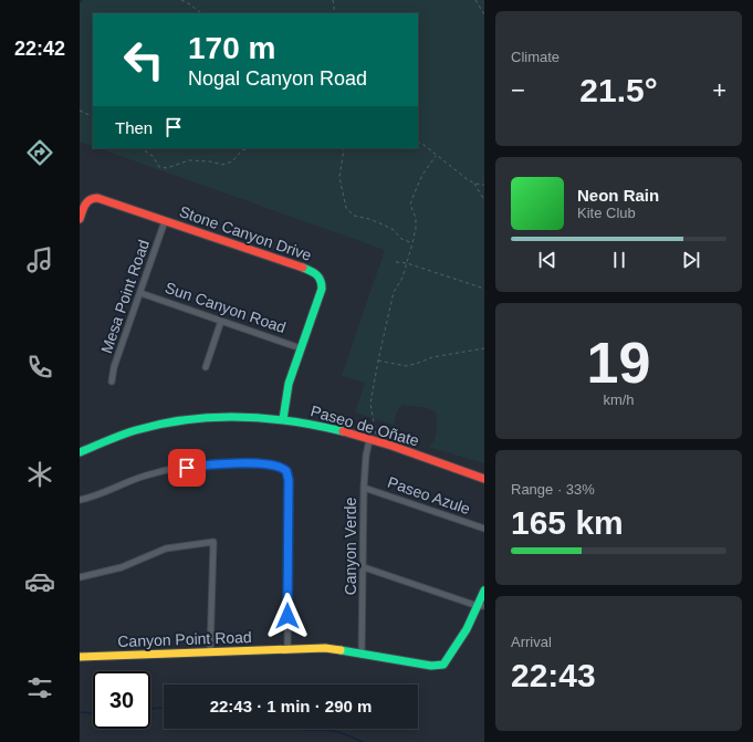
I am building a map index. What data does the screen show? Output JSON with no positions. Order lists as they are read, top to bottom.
{
  "streets": {
    "street": [
      "Stone Canyon Drive",
      "Mesa Point Road",
      "Sun Canyon Road",
      "Paseo de Oñate",
      "Paseo Azule",
      "Canyon Verde",
      "Canyon Point Road"
    ]
  },
  "crossings": [
    ["Stone Canyon Drive", "Mesa Point Road"],
    ["Stone Canyon Drive", "Sun Canyon Road"],
    ["Stone Canyon Drive", "Paseo de Oñate"],
    ["Mesa Point Road", "Sun Canyon Road"],
    ["Paseo de Oñate", "Canyon Verde"],
    ["Paseo Azule", "Canyon Verde"],
    ["Canyon Verde", "Canyon Point Road"]
  ],
  "page": {
    "tabs": "22:42",
    "tile": [
      "Climate",
      ["19", "km/h"],
      ["Range · 33%", "165 km"],
      ["Arrival", "22:43"]
    ],
    "turn": ["170 m", "Nogal Canyon Road"],
    "heat": ["−", "21.5°", "+"],
    "then": "Then",
    "song": ["Neon Rain", "Kite Club"],
    "limit": "30",
    "trip": "22:43 · 1 min · 290 m"
  }
}
